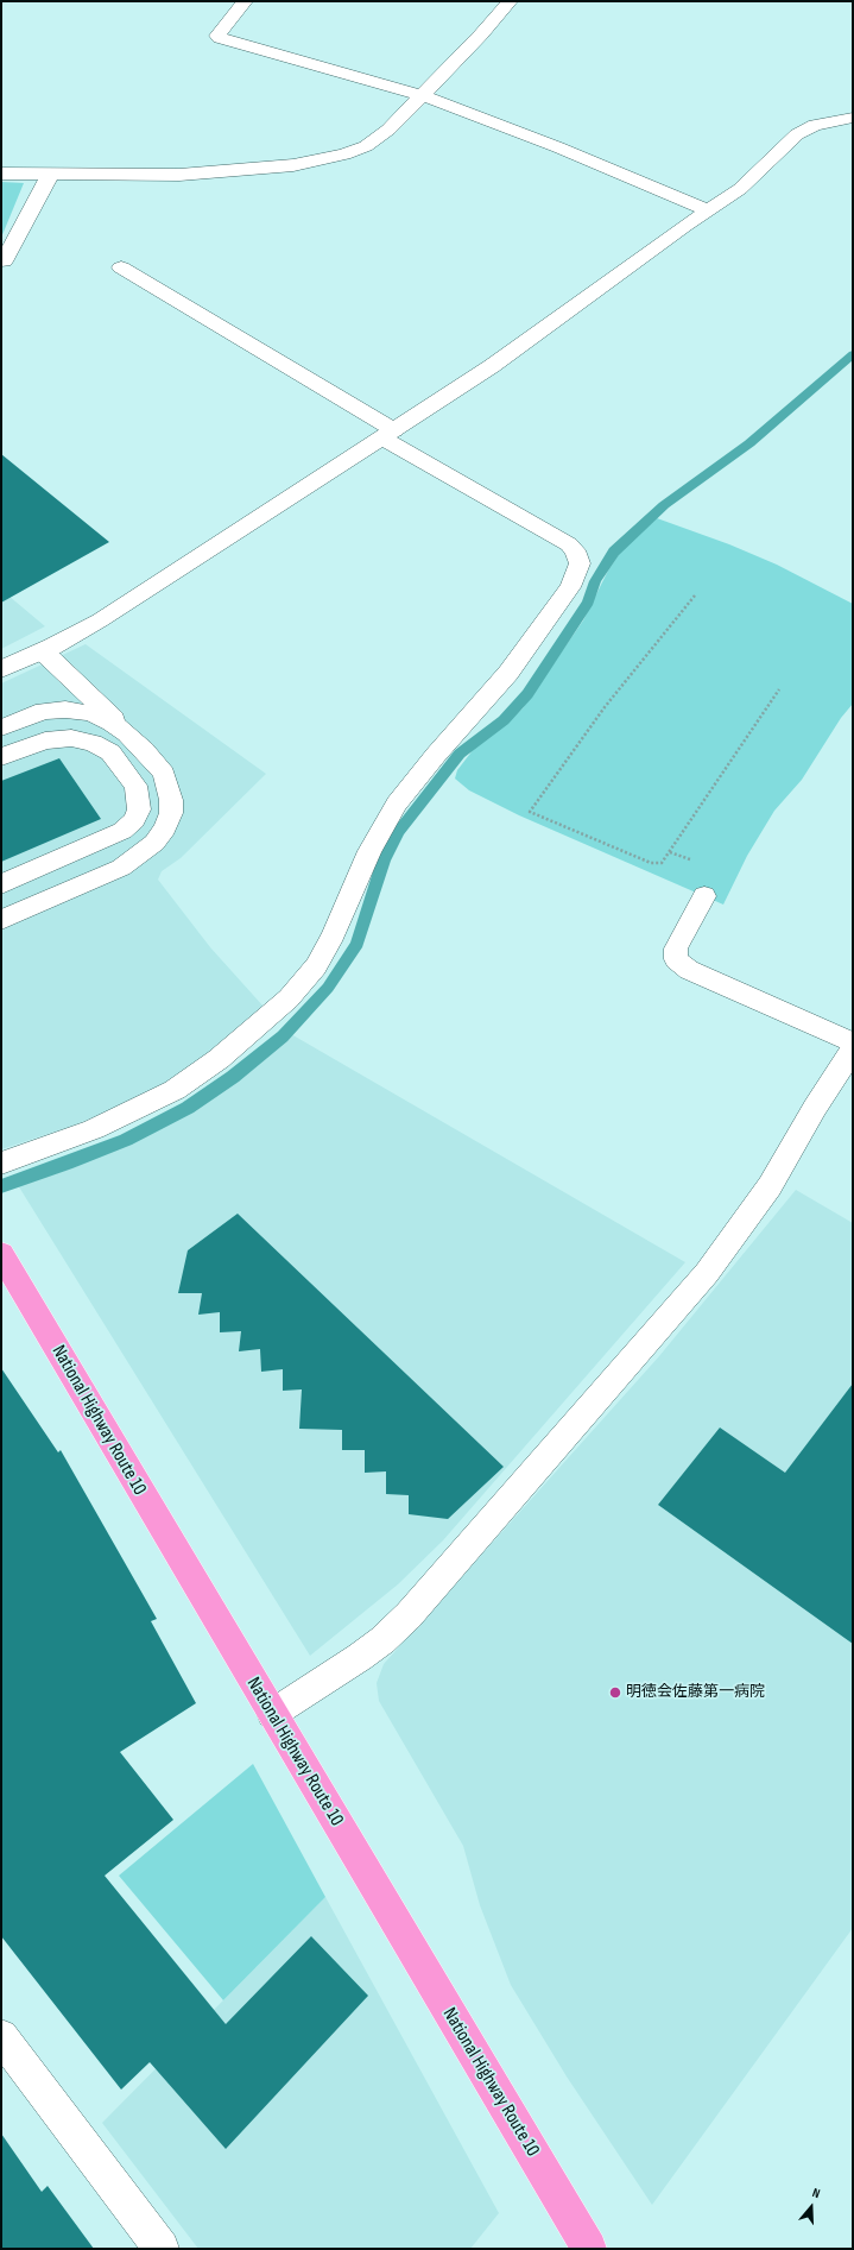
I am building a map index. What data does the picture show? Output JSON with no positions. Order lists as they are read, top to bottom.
{
  "streets": {
    "highway": ["National Highway Route 10"]
  },
  "places": ["明徳会佐藤第一病院"],
  "north": "top"
}
